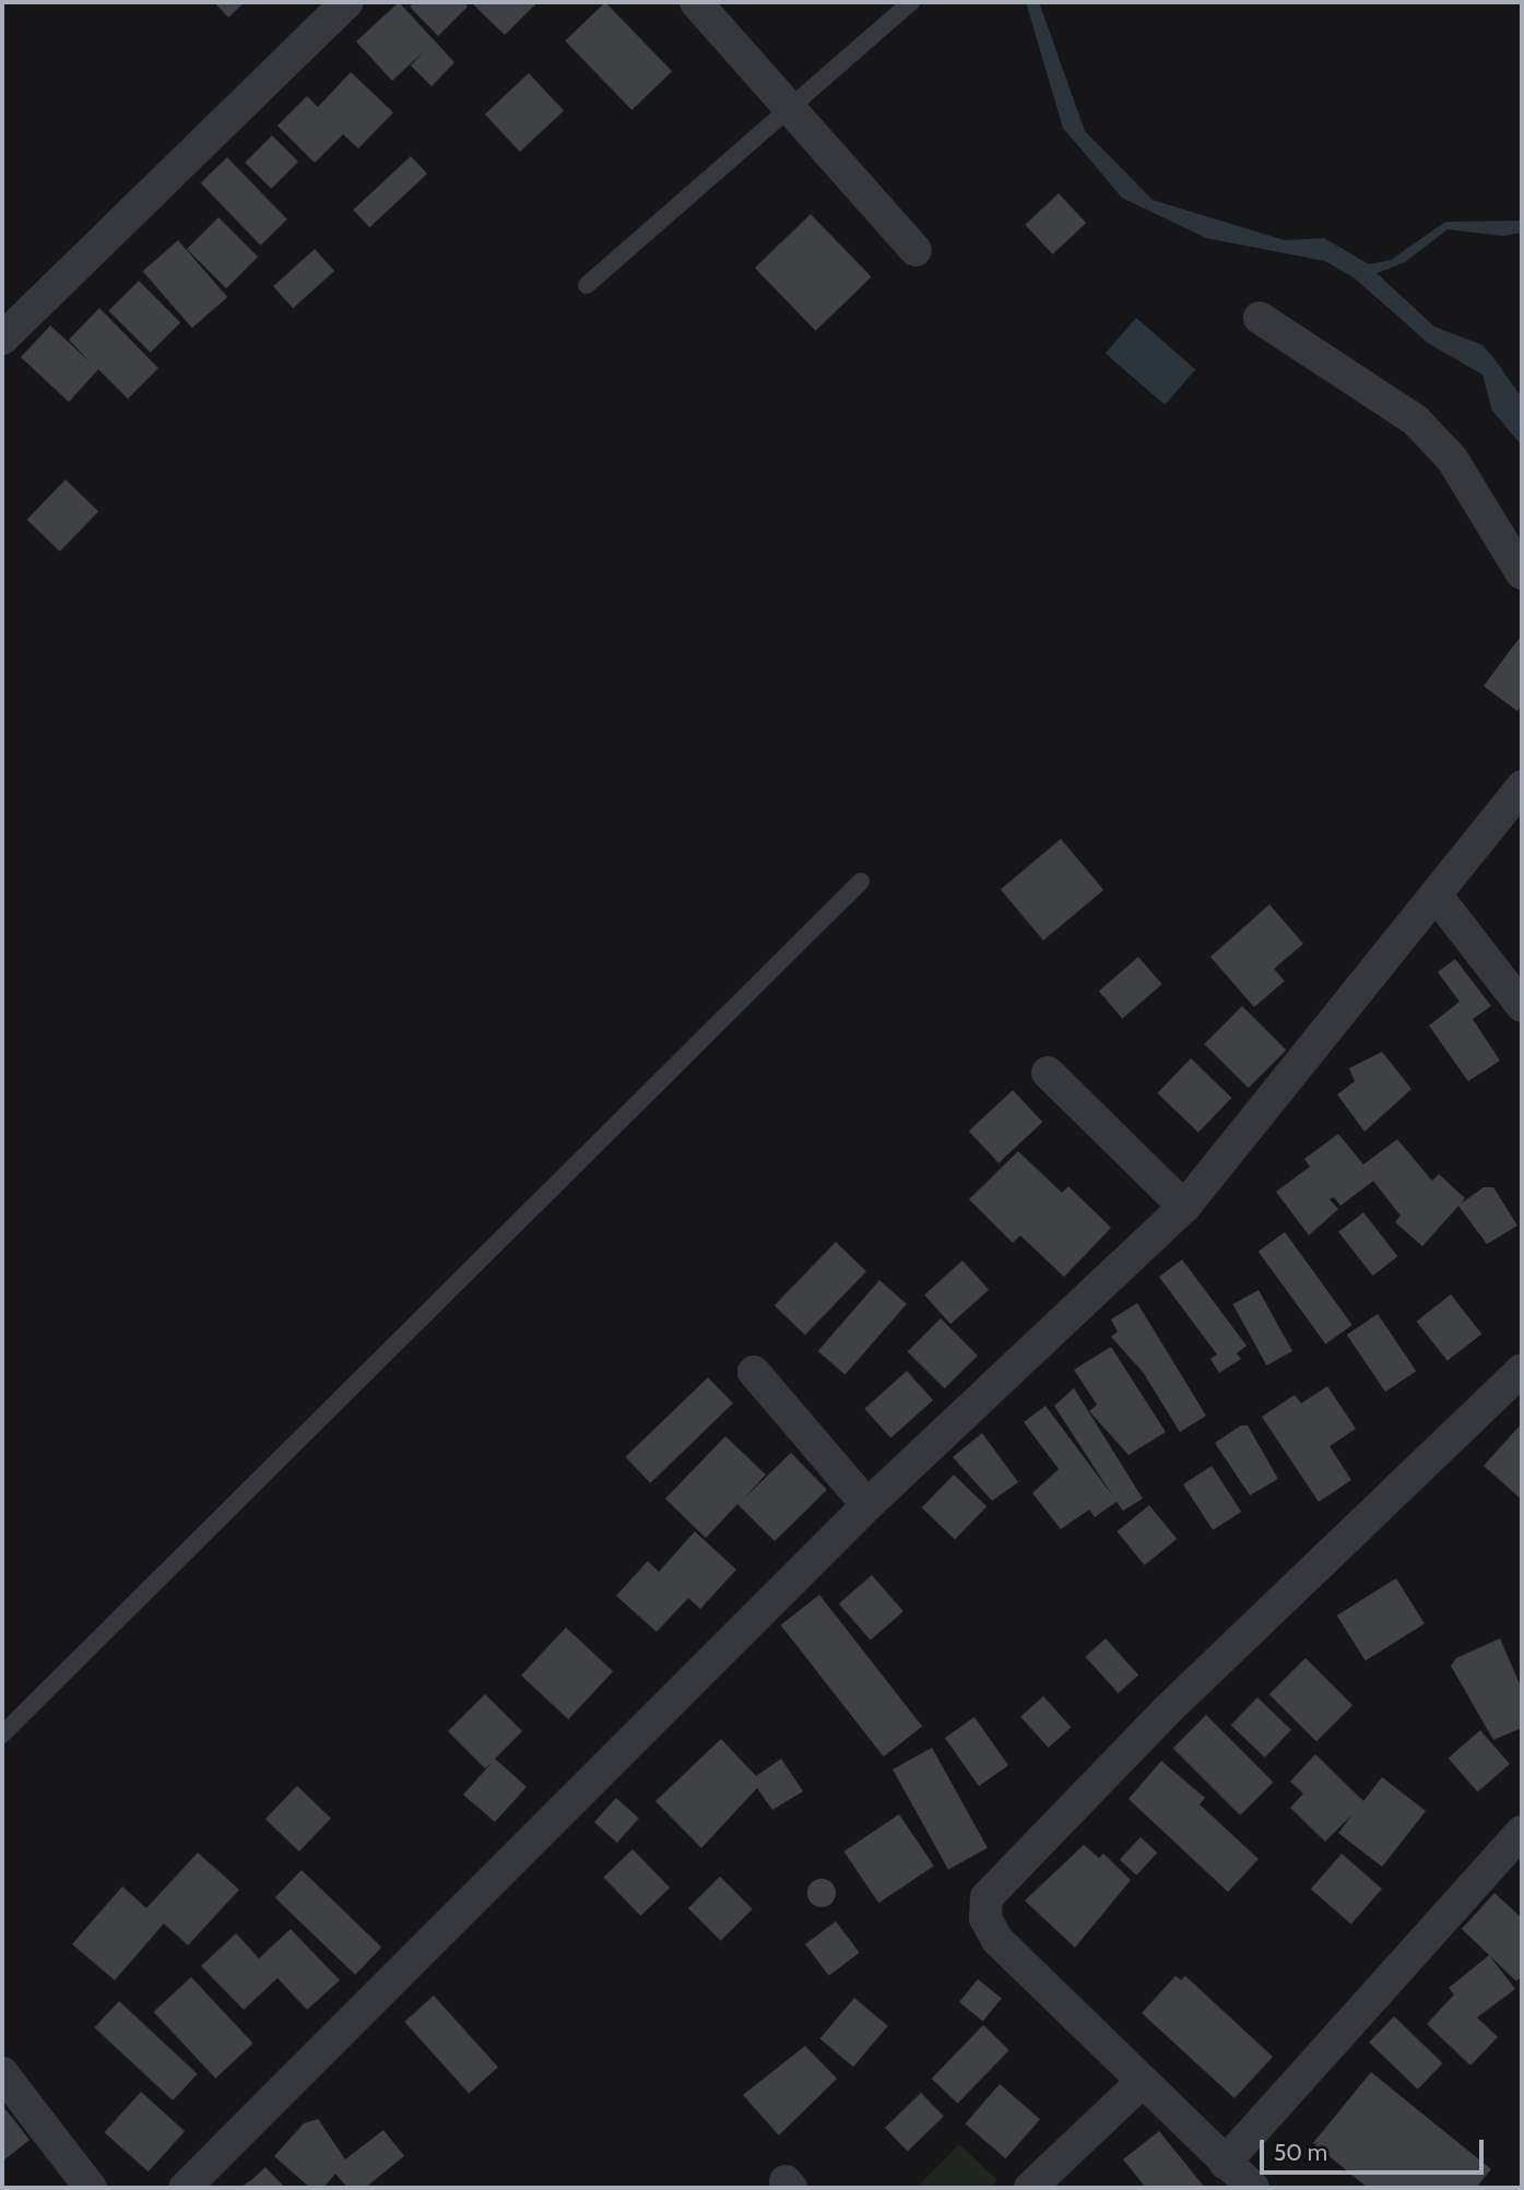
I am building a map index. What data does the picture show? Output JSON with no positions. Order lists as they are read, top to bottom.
{
  "scale_bar": "50 m"
}
